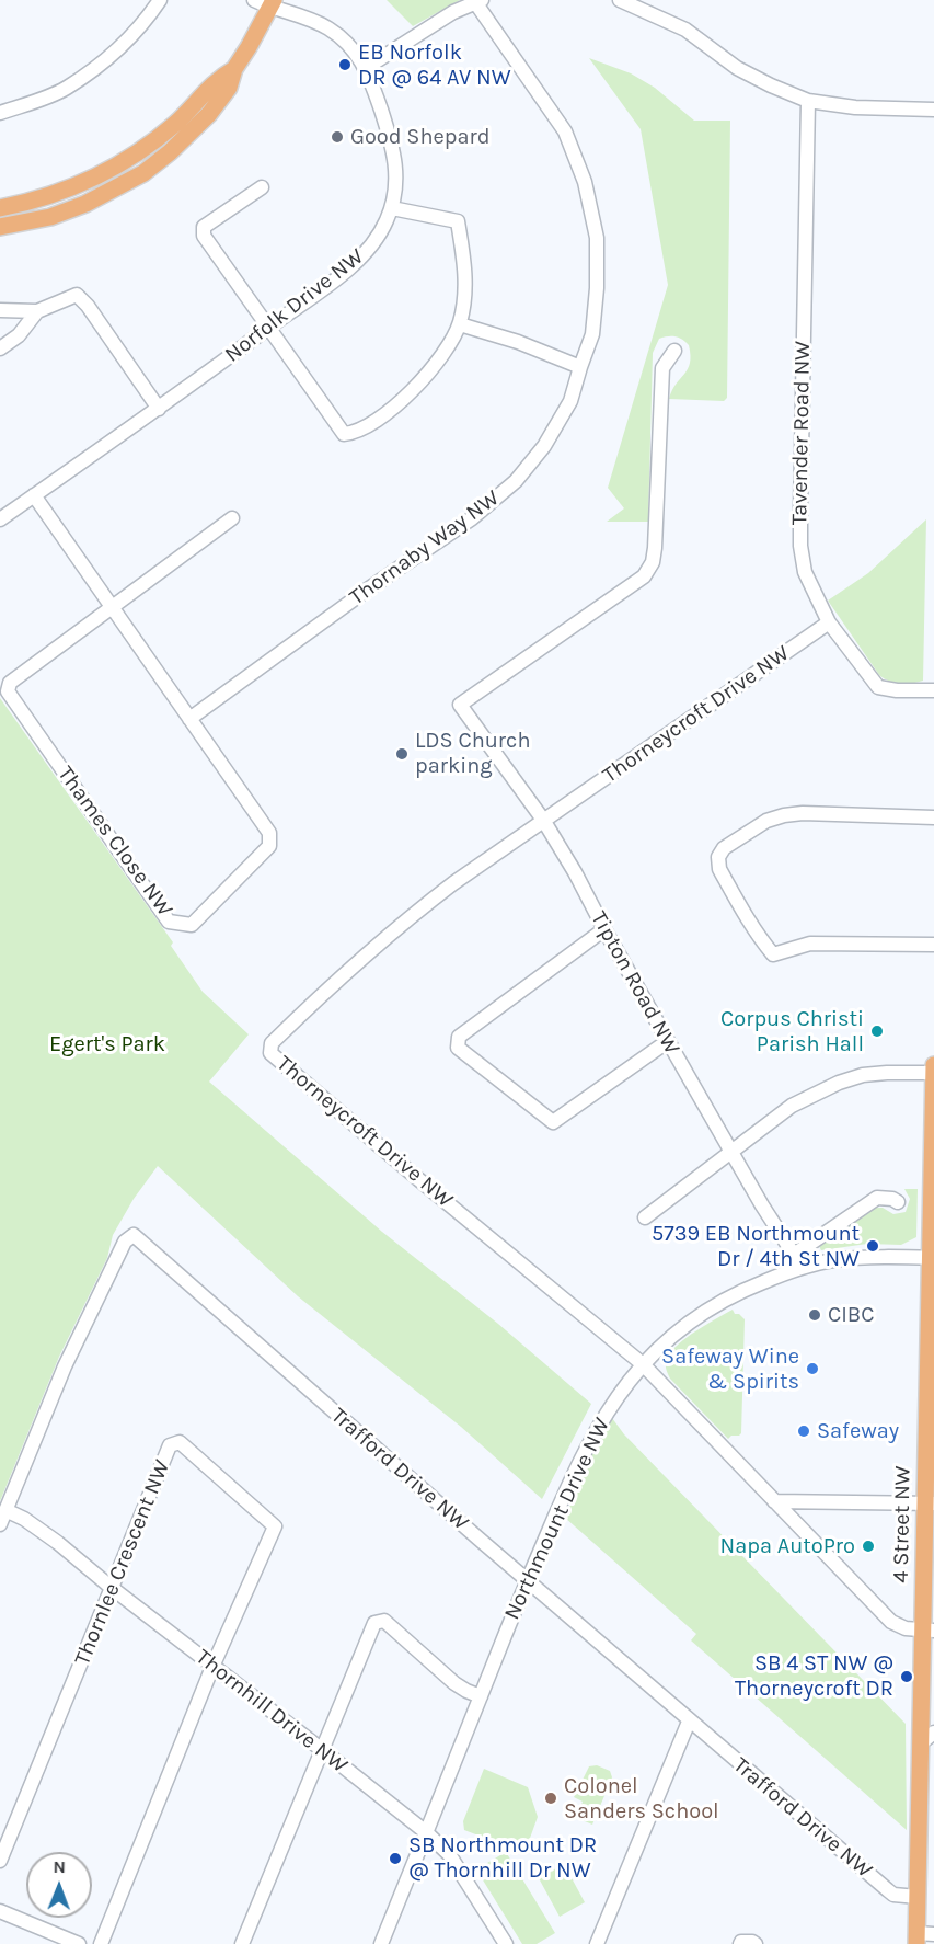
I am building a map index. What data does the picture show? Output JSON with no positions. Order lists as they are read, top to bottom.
{
  "streets": {
    "main road": ["4 Street NW"],
    "street": [
      "Norfolk Drive NW",
      "Tavender Road NW",
      "Thornaby Way NW",
      "Thorneycroft Drive NW",
      "Thames Close NW",
      "Tipton Road NW",
      "Trafford Drive NW",
      "Northmount Drive NW",
      "Thornlee Crescent NW",
      "Thornhill Drive NW"
    ]
  },
  "crossings": [
    ["Norfolk Drive NW", "Thames Close NW"],
    ["Tavender Road NW", "Thorneycroft Drive NW"],
    ["Thornaby Way NW", "Thames Close NW"],
    ["Thorneycroft Drive NW", "Tipton Road NW"],
    ["Thorneycroft Drive NW", "Northmount Drive NW"],
    ["Thorneycroft Drive NW", "4 Street NW"],
    ["Tipton Road NW", "Northmount Drive NW"],
    ["Trafford Drive NW", "Northmount Drive NW"],
    ["Trafford Drive NW", "4 Street NW"],
    ["Trafford Drive NW", "Thornhill Drive NW"],
    ["Northmount Drive NW", "4 Street NW"],
    ["Northmount Drive NW", "Thornhill Drive NW"],
    ["Thornlee Crescent NW", "Thornhill Drive NW"]
  ],
  "parks": ["Egert's Park"],
  "places": [
    "EB Norfolk DR @ 64 AV NW",
    "Good Shepard",
    "LDS Church parking",
    "Corpus Christi Parish Hall",
    "5739 EB Northmount Dr / 4th St NW",
    "CIBC",
    "Safeway Wine & Spirits",
    "Safeway",
    "Napa AutoPro",
    "SB 4 ST NW @ Thorneycroft DR",
    "Colonel Sanders School",
    "SB Northmount DR @ Thornhill Dr NW"
  ],
  "north": "top"
}
